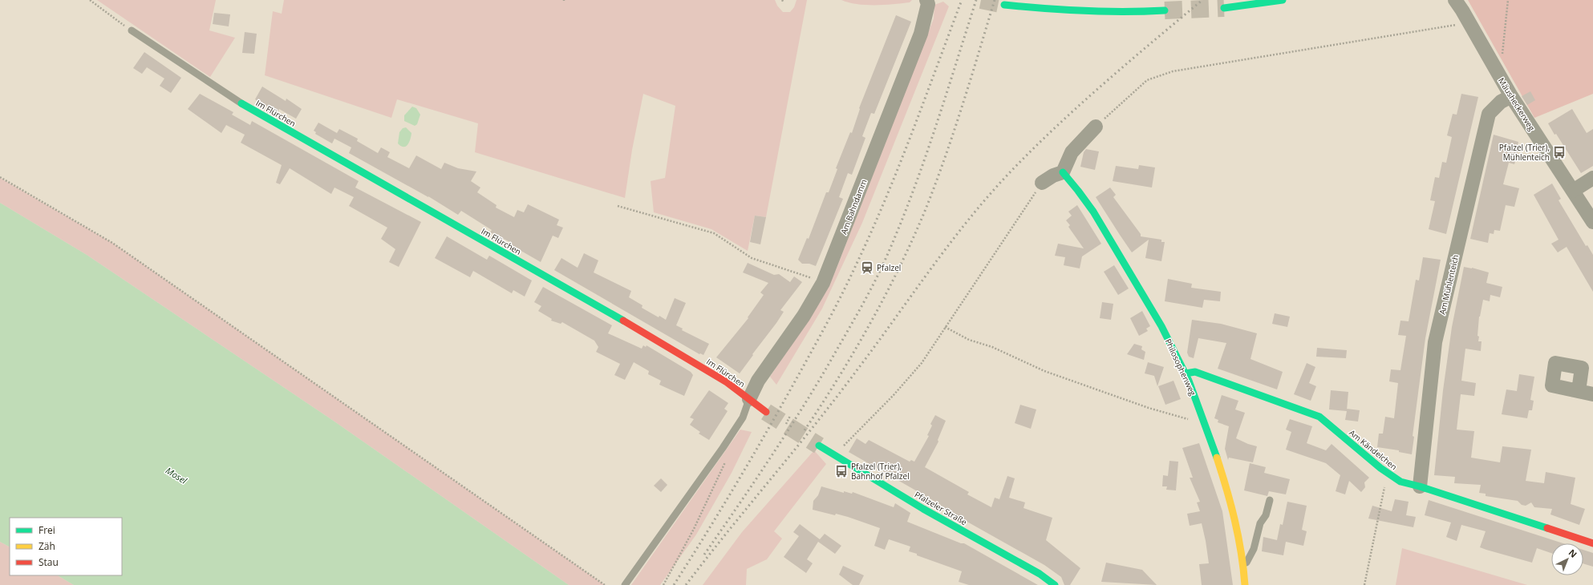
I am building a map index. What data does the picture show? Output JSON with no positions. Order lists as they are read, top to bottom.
{
  "streets": {
    "street": [
      "Mäusheckerweg",
      "Im Flürchen",
      "Am Bahndamm",
      "Am Mühlenteich",
      "Philosophenweg",
      "Am Kändelchen",
      "Pfalzeler Straße"
    ]
  },
  "crossings": [
    ["Mäusheckerweg", "Am Mühlenteich"],
    ["Im Flürchen", "Am Bahndamm"],
    ["Am Mühlenteich", "Am Kändelchen"],
    ["Philosophenweg", "Am Kändelchen"]
  ],
  "water": ["Mosel"],
  "places": {
    "bus stop": ["Pfalzel (Trier), Mühlenteich", "Pfalzel (Trier), Bahnhof Pfalzel"],
    "station": ["Pfalzel"]
  },
  "legend": ["Frei", "Zäh", "Stau"],
  "north": "top right"
}
